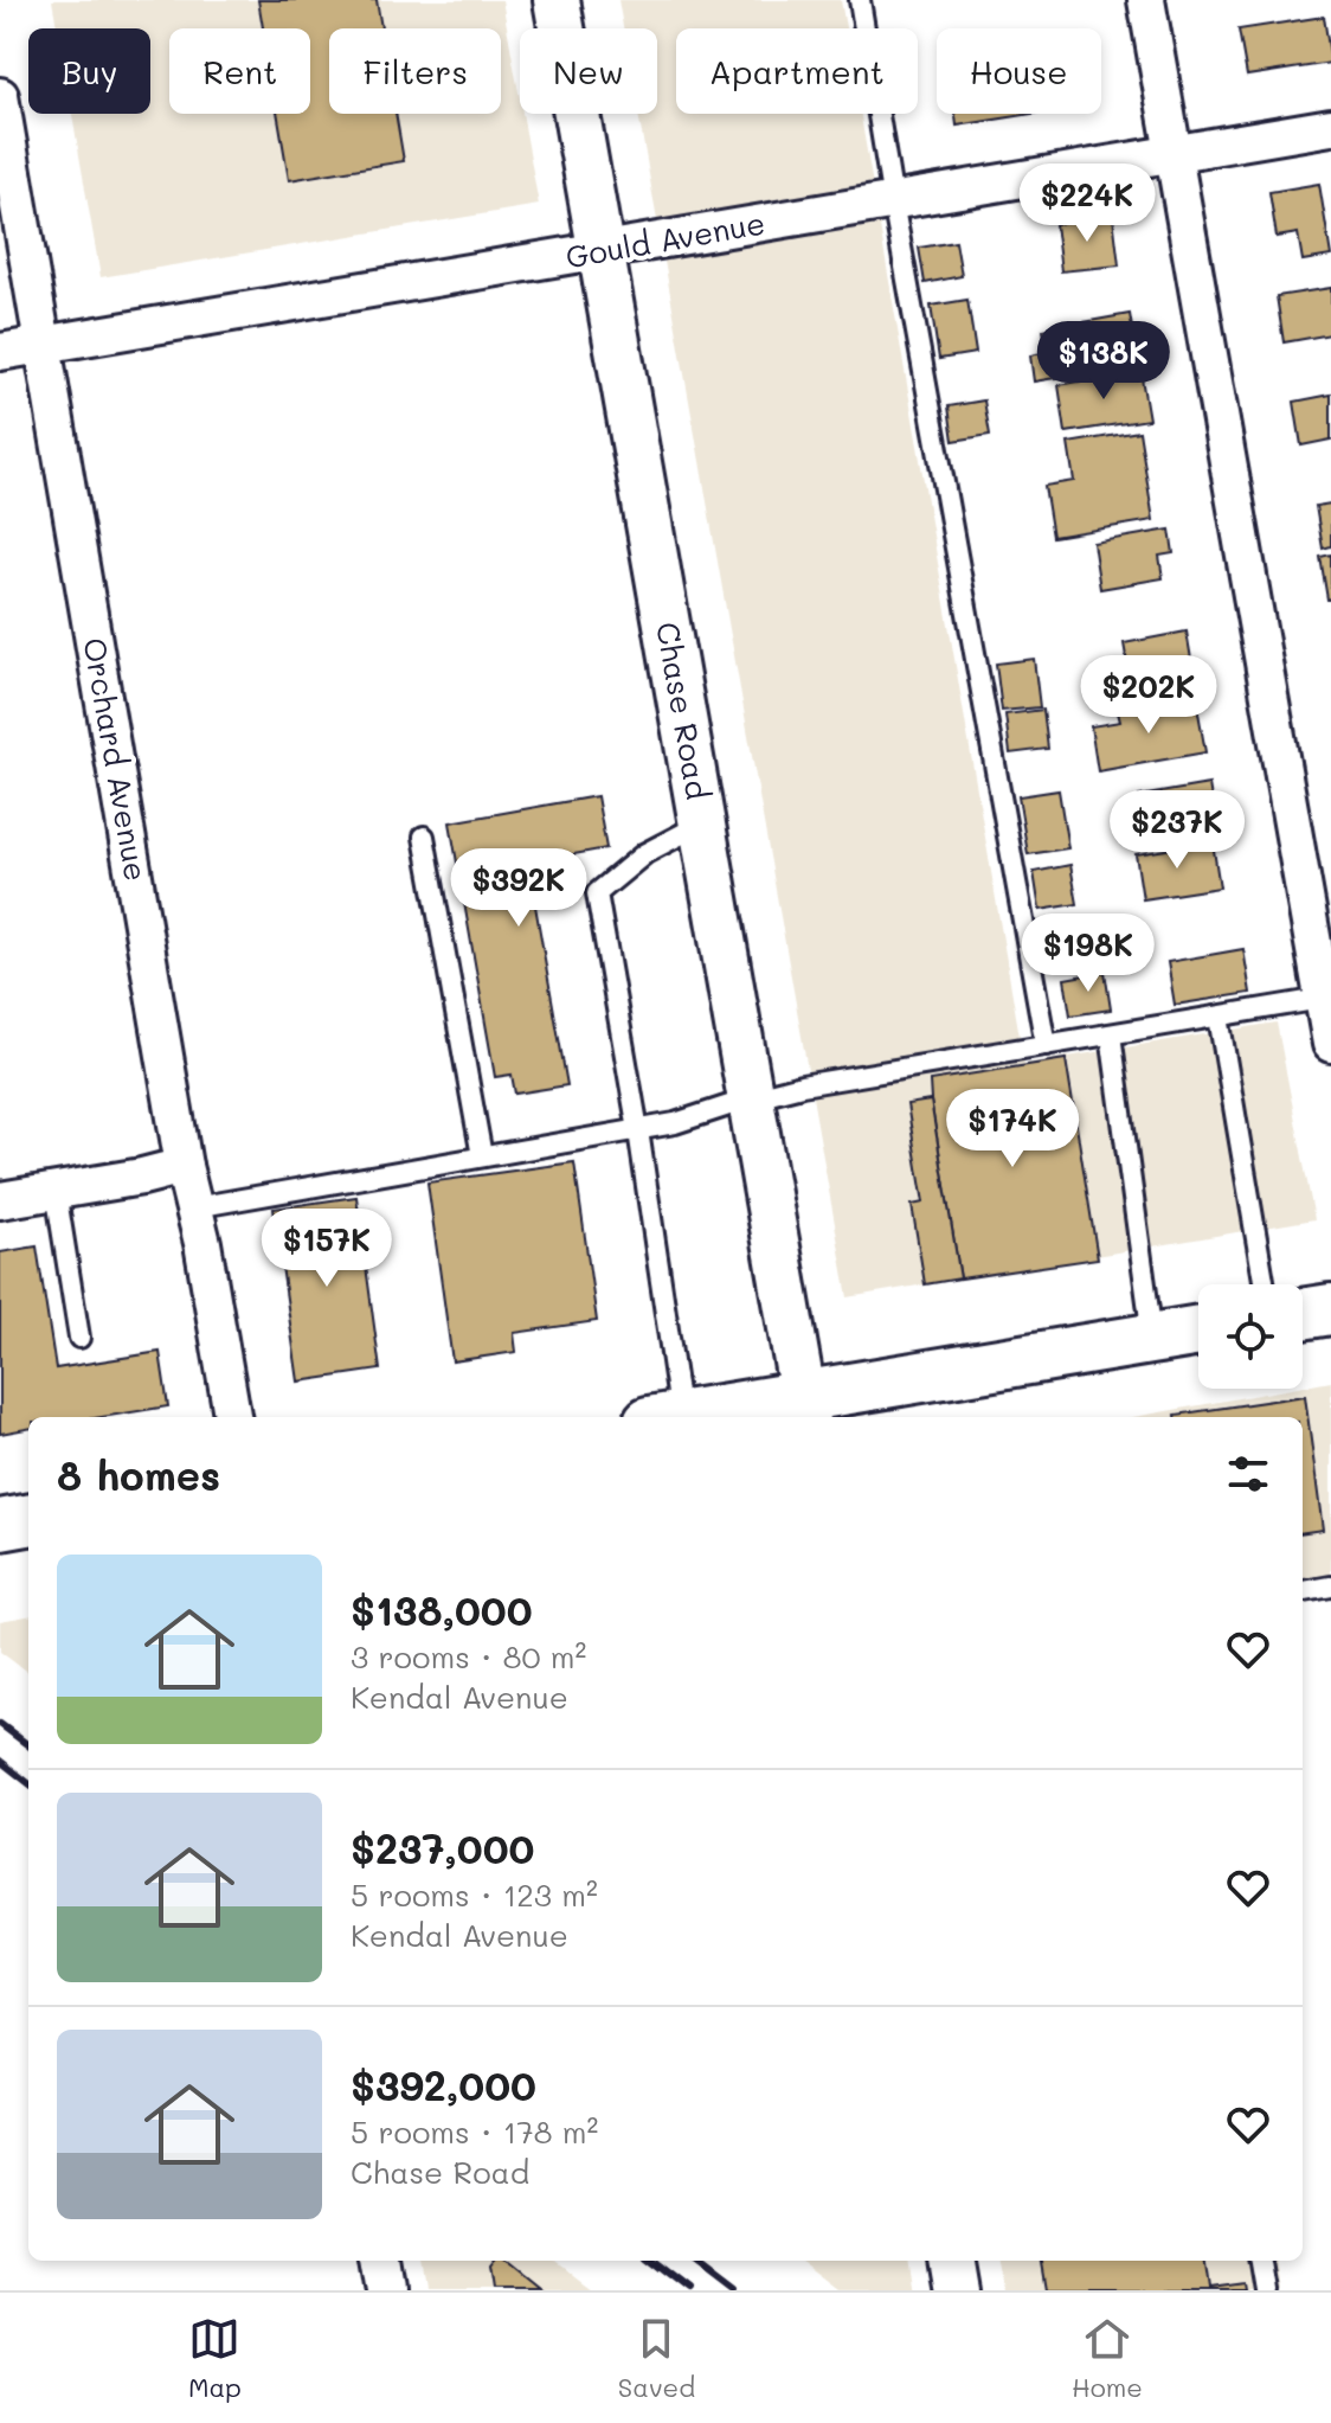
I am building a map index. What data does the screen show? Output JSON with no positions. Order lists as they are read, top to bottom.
{
  "streets": {
    "street": ["Gould Avenue", "Chase Road", "Orchard Avenue"]
  },
  "crossings": [
    ["Gould Avenue", "Chase Road"],
    ["Gould Avenue", "Orchard Avenue"]
  ],
  "page": {
    "chip": [
      "Buy",
      "Rent",
      "Filters",
      "New",
      "Apartment",
      "House"
    ],
    "price": [
      "$224K",
      "$138K",
      "$202K",
      "$237K",
      "$392K",
      "$198K",
      "$174K",
      "$157K"
    ],
    "heading": "8 homes",
    "list": [
      {
        "name": "$138,000",
        "note": "3 rooms · 80 m² · Kendal Avenue"
      },
      {
        "name": "$237,000",
        "note": "5 rooms · 123 m² · Kendal Avenue"
      },
      {
        "name": "$392,000",
        "note": "5 rooms · 178 m² · Chase Road"
      }
    ],
    "tabs": ["Map", "Saved", "Home"]
  }
}
